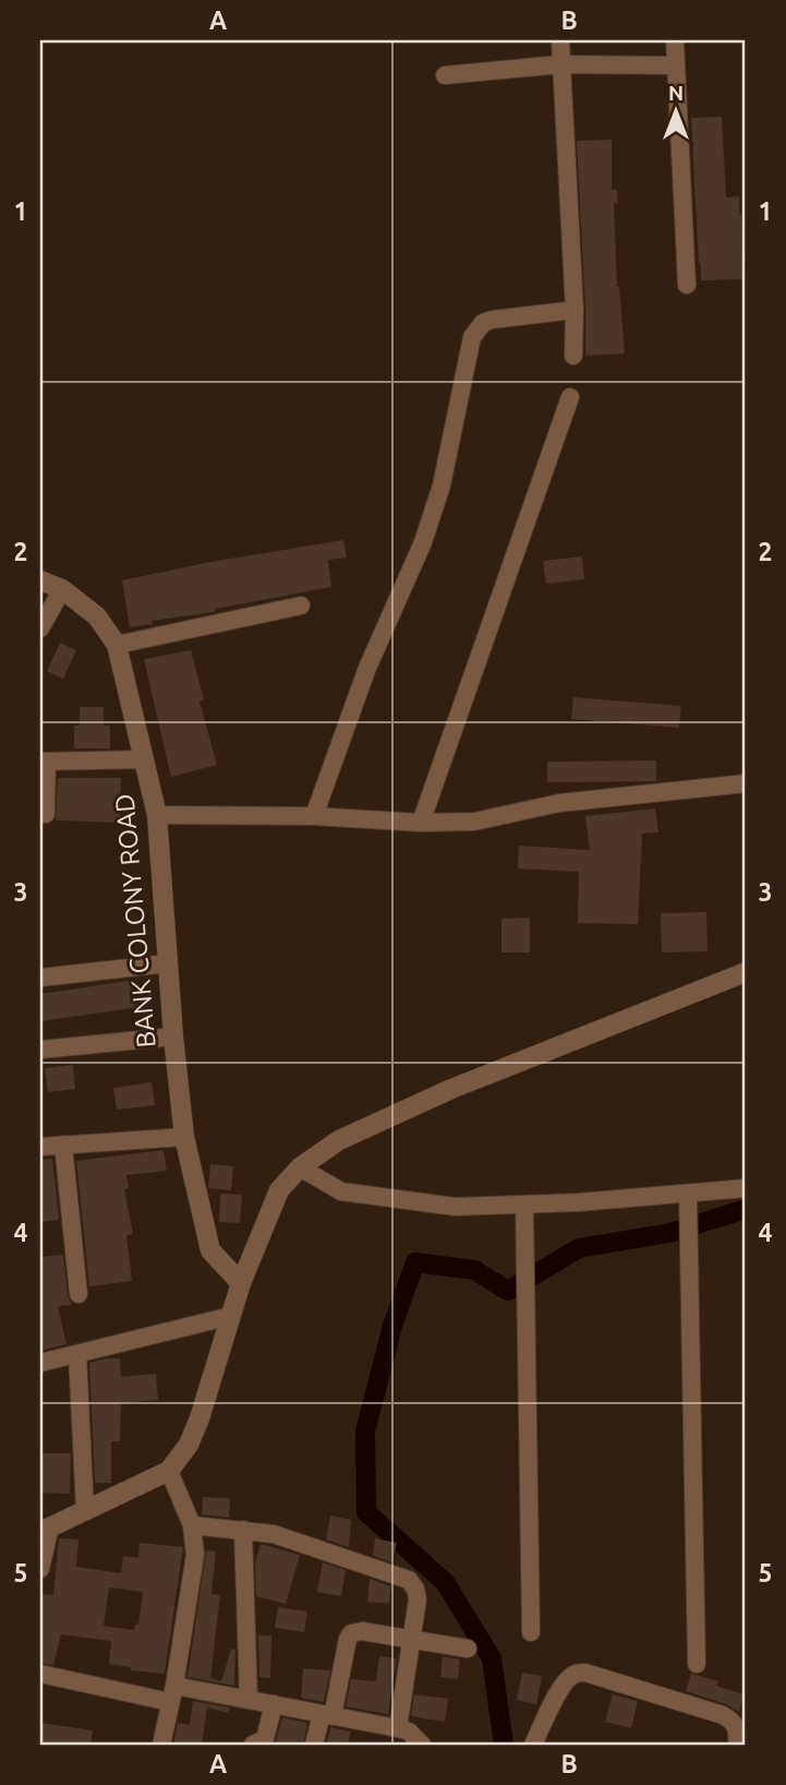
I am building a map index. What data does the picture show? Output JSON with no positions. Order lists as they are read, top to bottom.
{
  "streets": {
    "street": ["BANK COLONY ROAD"]
  },
  "north": "top",
  "grid": {
    "columns": ["A", "B"],
    "rows": [
      "1",
      "2",
      "3",
      "4",
      "5"
    ]
  }
}
